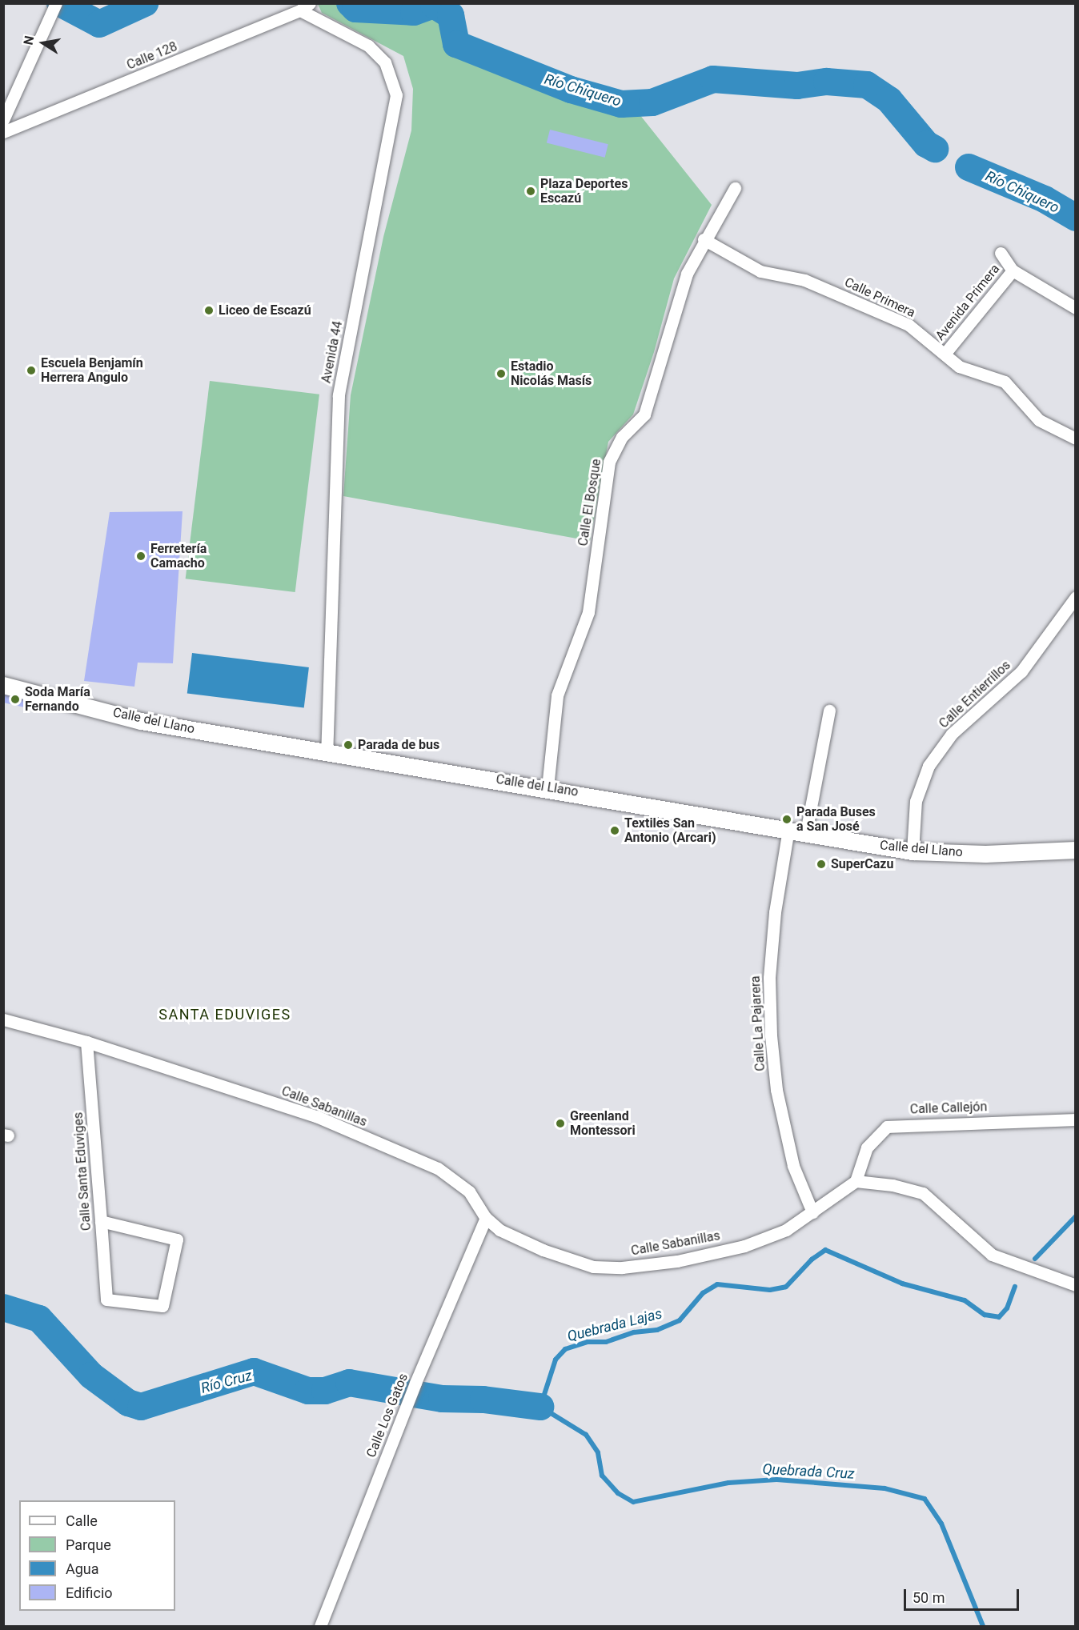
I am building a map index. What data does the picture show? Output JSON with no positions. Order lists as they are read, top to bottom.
{
  "streets": {
    "main road": ["Calle del Llano"],
    "street": [
      "Calle 128",
      "Calle Primera",
      "Avenida Primera",
      "Avenida 44",
      "Calle El Bosque",
      "Calle Entierrillos",
      "Calle La Pajarera",
      "Calle Sabanillas",
      "Calle Callejón",
      "Calle Santa Eduviges",
      "Calle Los Gatos"
    ]
  },
  "crossings": [
    ["Calle 128", "Avenida 44"],
    ["Calle Primera", "Avenida Primera"],
    ["Calle Primera", "Calle El Bosque"],
    ["Avenida 44", "Calle del Llano"],
    ["Calle El Bosque", "Calle del Llano"],
    ["Calle Entierrillos", "Calle del Llano"],
    ["Calle del Llano", "Calle La Pajarera"],
    ["Calle La Pajarera", "Calle Sabanillas"],
    ["Calle Sabanillas", "Calle Callejón"],
    ["Calle Sabanillas", "Calle Santa Eduviges"],
    ["Calle Sabanillas", "Calle Los Gatos"]
  ],
  "districts": ["SANTA EDUVIGES"],
  "water": [
    "Río Chiquero",
    "Quebrada Lajas",
    "Río Cruz",
    "Quebrada Cruz"
  ],
  "places": [
    "Plaza Deportes Escazú",
    "Liceo de Escazú",
    "Escuela Benjamín Herrera Angulo",
    "Estadio Nicolás Masís",
    "Ferretería Camacho",
    "Soda María Fernando",
    "Parada de bus",
    "Parada Buses a San José",
    "Textiles San Antonio (Arcari)",
    "SuperCazu",
    "Greenland Montessori"
  ],
  "legend": [
    "Calle",
    "Parque",
    "Agua",
    "Edificio"
  ],
  "scale_bar": "50 m",
  "north": "left"
}
